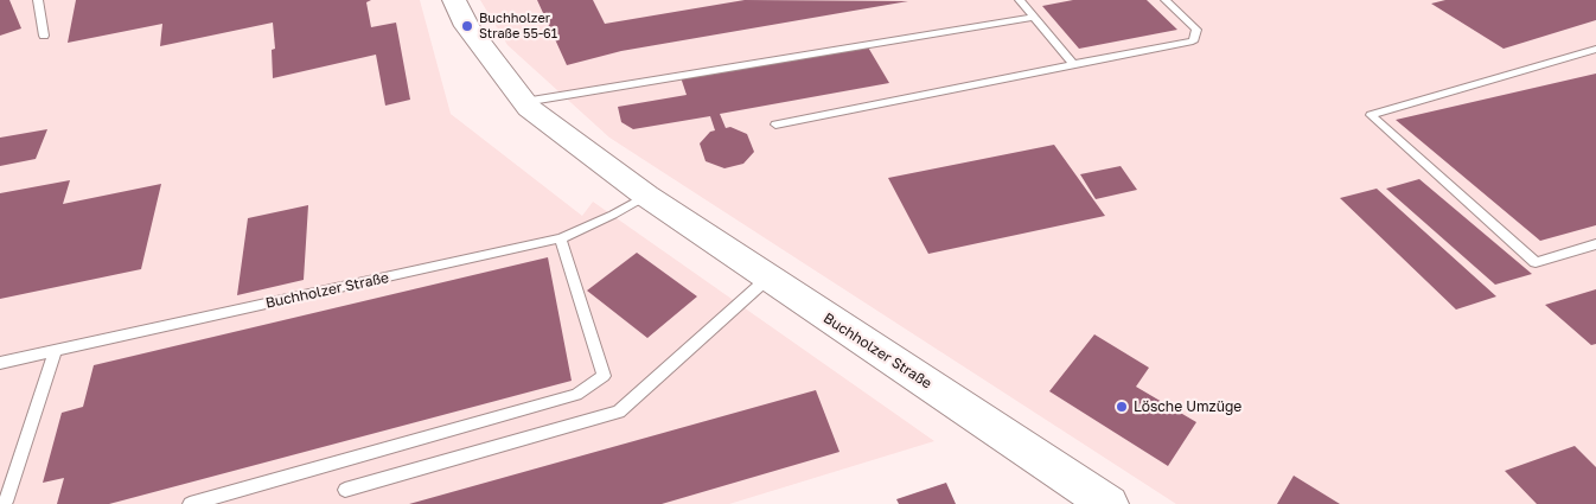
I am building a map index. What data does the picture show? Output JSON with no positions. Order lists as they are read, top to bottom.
{
  "streets": {
    "street": ["Buchholzer Straße"]
  },
  "places": ["Buchholzer Straße 55-61", "Lösche Umzüge"]
}
